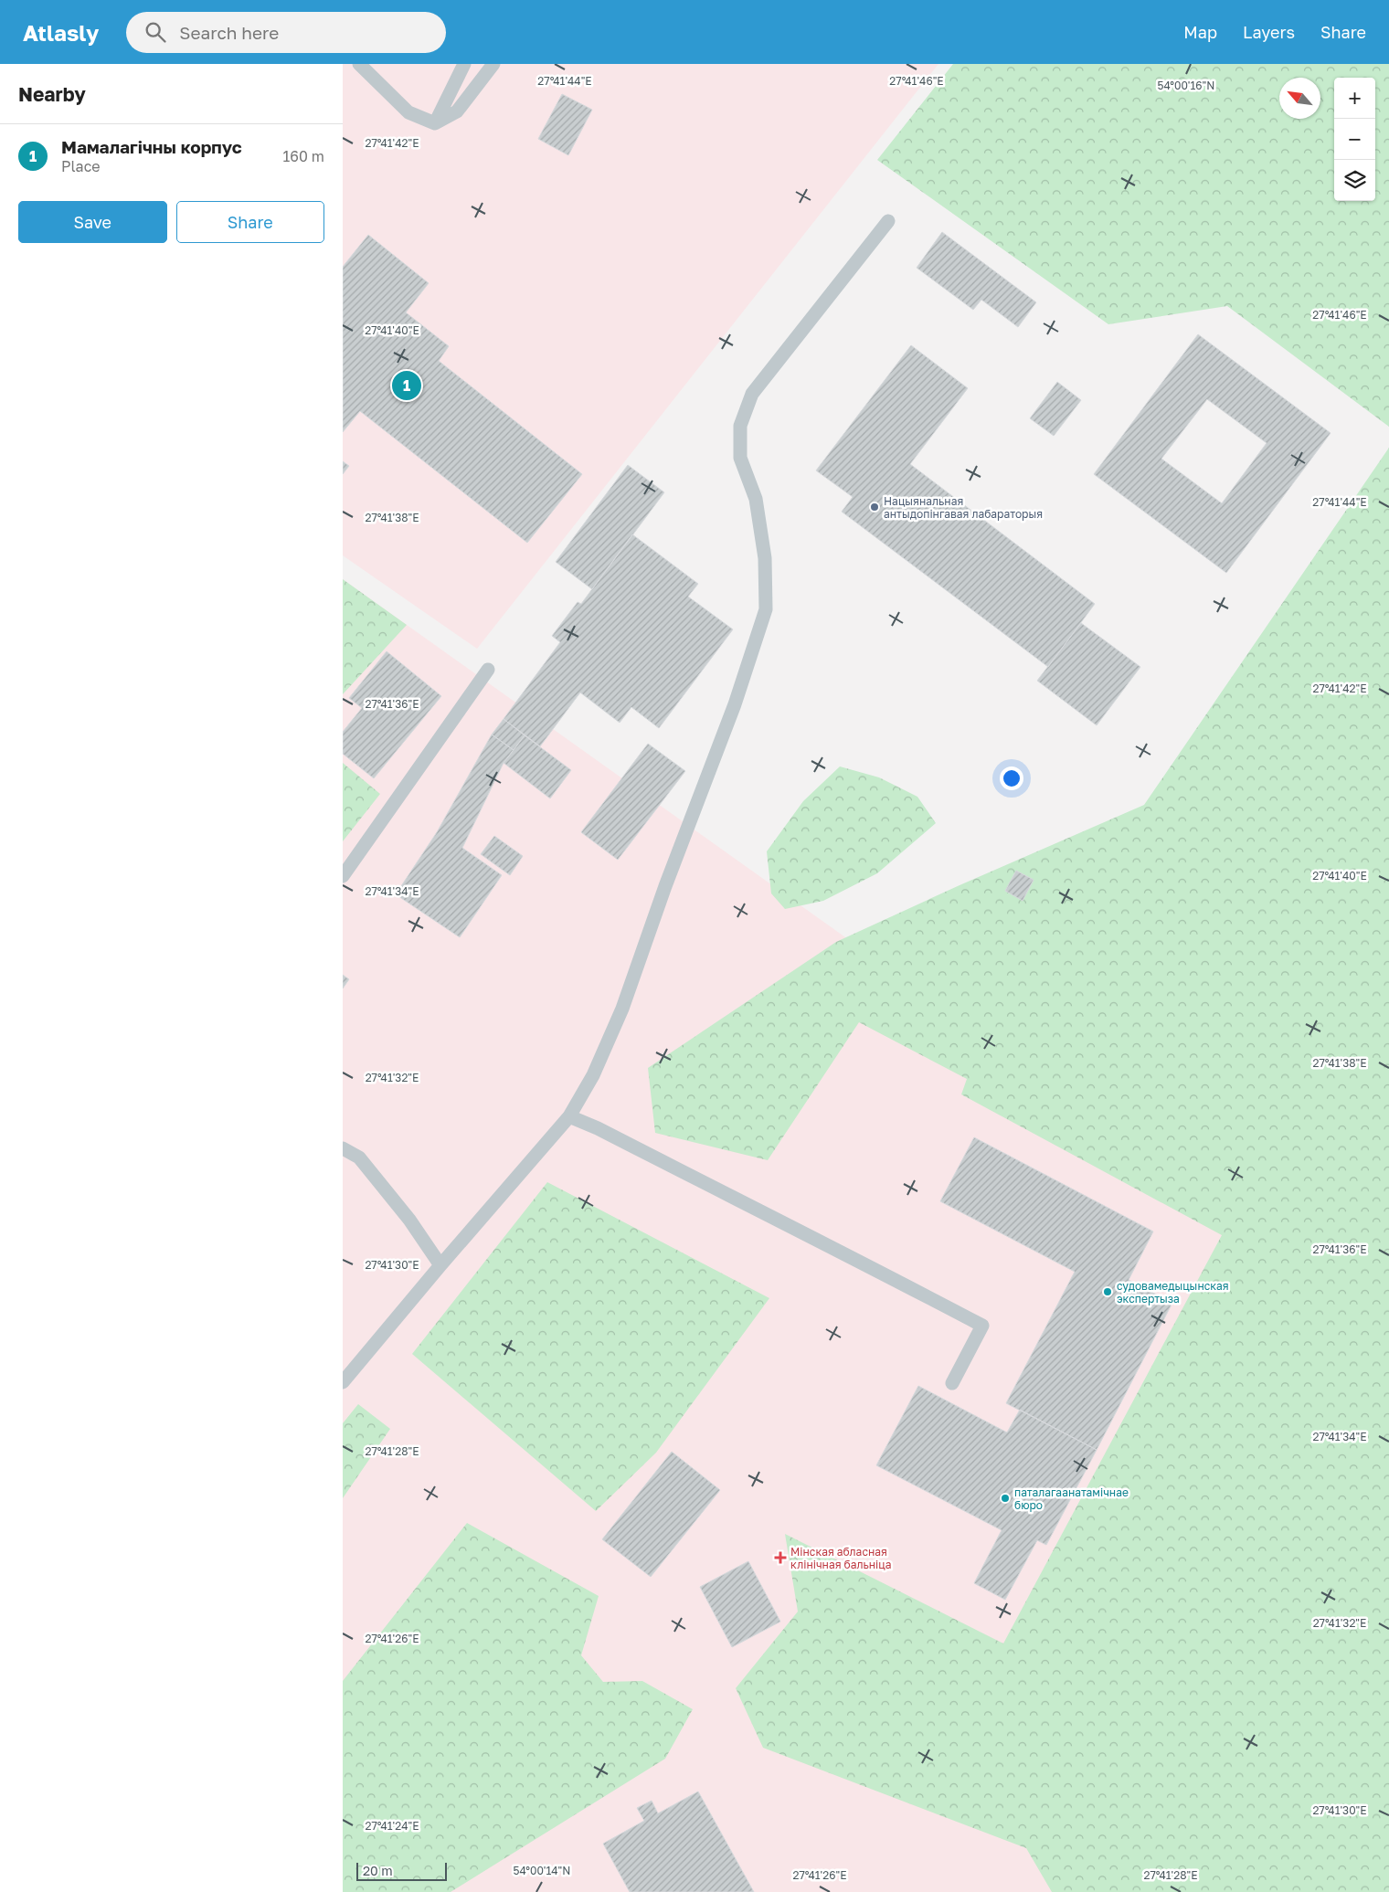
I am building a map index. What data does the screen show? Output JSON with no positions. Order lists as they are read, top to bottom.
{
  "places": {
    "other": ["Нацыянальная антыдопінгавая лабараторыя", "судовамедыцынская экспертыза", "паталагаанатамічнае бюро"],
    "health": ["Мінская абласная клінічная бальніца"]
  },
  "scale_bar": "20 m",
  "north": "top left",
  "page": {
    "header": "Atlasly",
    "search": "Search here",
    "nav": ["Map", "Layers", "Share"],
    "heading": "Nearby",
    "map_buttons": ["+", "−"],
    "list": [
      {
        "mark": "1",
        "name": "Мамалагічны корпус",
        "note": "Place",
        "value": "160 m"
      }
    ],
    "buttons": ["Save", "Share"],
    "pins": "1",
    "scale": "20 m"
  },
  "coordinates": [
    "27°41'44\"E",
    "27°41'46\"E",
    "54°00'16\"N",
    "27°41'42\"E",
    "27°41'40\"E",
    "27°41'38\"E",
    "27°41'36\"E",
    "27°41'34\"E",
    "27°41'32\"E",
    "27°41'30\"E",
    "27°41'28\"E",
    "27°41'26\"E",
    "27°41'24\"E",
    "54°00'14\"N"
  ]
}
